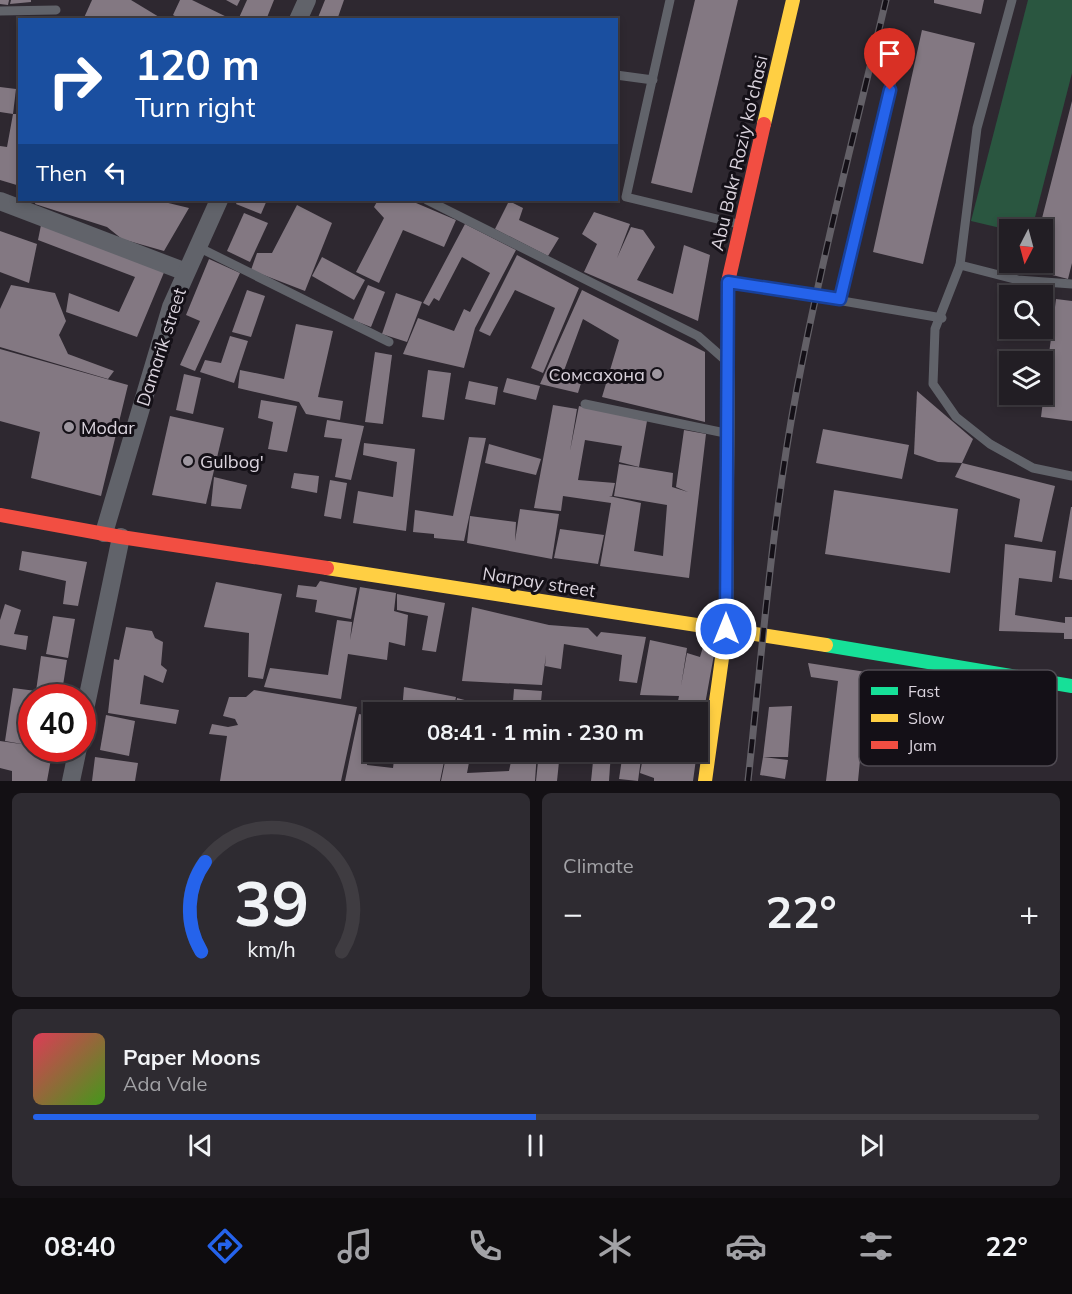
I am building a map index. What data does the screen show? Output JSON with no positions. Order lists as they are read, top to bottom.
{
  "streets": {
    "main road": ["Abu Bakr Roziy ko'chasi", "Narpay street"],
    "street": ["Damarik street"]
  },
  "crossings": [
    ["Abu Bakr Roziy ko'chasi", "Narpay street"],
    ["Damarik street", "Narpay street"]
  ],
  "places": ["Сомсахона", "Modar", "Gulbog'"],
  "legend": ["Fast", "Slow", "Jam"],
  "north": "bottom",
  "page": {
    "turn": ["120 m", "Turn right"],
    "then": "Then",
    "limit": "40",
    "trip": "08:41 · 1 min · 230 m",
    "tile": "Climate",
    "heat": ["−", "22°", "+"],
    "song": ["Paper Moons", "Ada Vale"],
    "tabs": ["08:40", "22°"],
    "gauge": ["39", "km/h"]
  }
}
